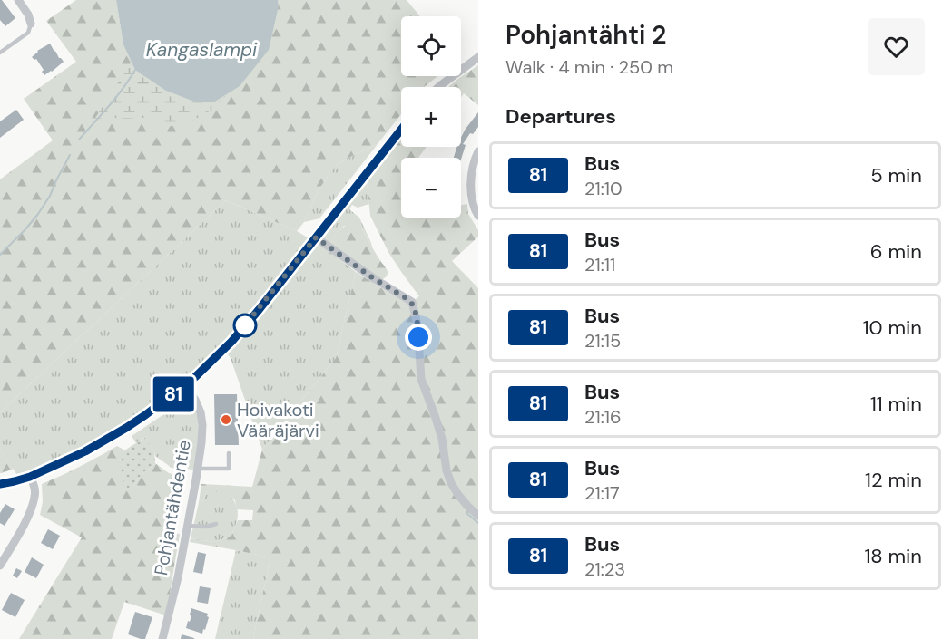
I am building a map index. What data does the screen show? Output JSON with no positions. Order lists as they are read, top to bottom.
{
  "streets": {
    "street": ["Pohjantähdentie"]
  },
  "water": ["Kangaslampi"],
  "places": ["Hoivakoti Vääräjärvi"],
  "lines": ["bus line 81"],
  "page": {
    "on_map": "81",
    "heading": [
      ["Pohjantähti 2", "Walk · 4 min · 250 m"],
      "Departures"
    ],
    "map_buttons": ["+", "−"],
    "list": [
      {
        "mark": "81",
        "name": "Bus",
        "note": "21:10",
        "value": "5 min"
      },
      {
        "mark": "81",
        "name": "Bus",
        "note": "21:11",
        "value": "6 min"
      },
      {
        "mark": "81",
        "name": "Bus",
        "note": "21:15",
        "value": "10 min"
      },
      {
        "mark": "81",
        "name": "Bus",
        "note": "21:16",
        "value": "11 min"
      },
      {
        "mark": "81",
        "name": "Bus",
        "note": "21:17",
        "value": "12 min"
      },
      {
        "mark": "81",
        "name": "Bus",
        "note": "21:23",
        "value": "18 min"
      }
    ]
  }
}
